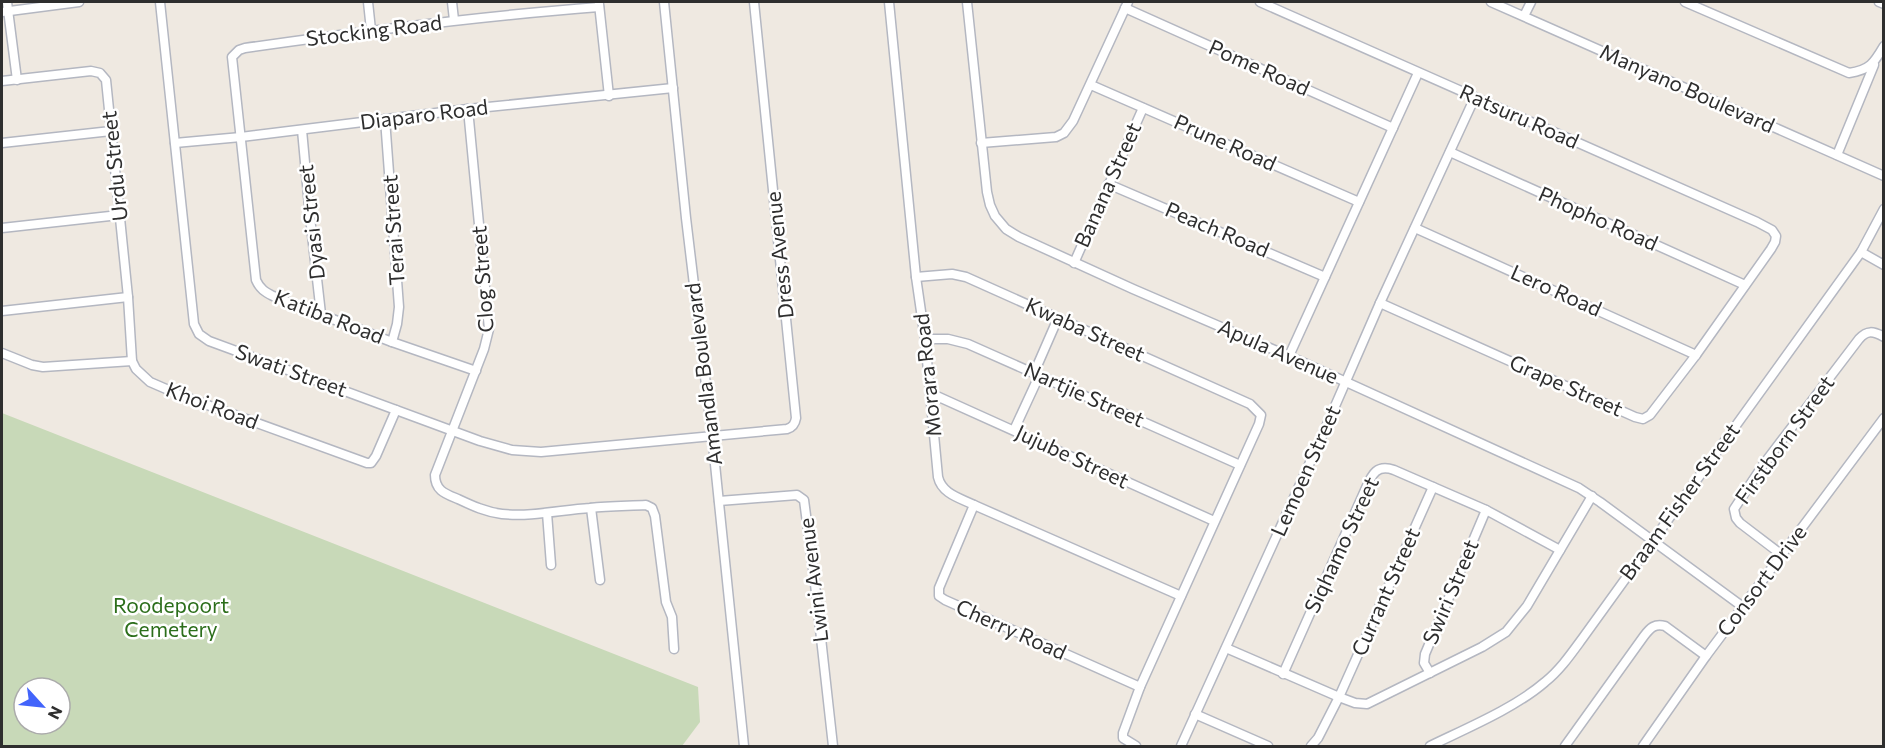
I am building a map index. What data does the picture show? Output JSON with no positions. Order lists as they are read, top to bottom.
{
  "streets": {
    "street": [
      "Stocking Road",
      "Pome Road",
      "Manyano Boulevard",
      "Diaparo Road",
      "Ratsuru Road",
      "Prune Road",
      "Urdu Street",
      "Banana Street",
      "Phopho Road",
      "Dyasi Street",
      "Terai Street",
      "Peach Road",
      "Dress Avenue",
      "Clog Street",
      "Lero Road",
      "Katiba Road",
      "Kwaba Street",
      "Apula Avenue",
      "Swati Street",
      "Amandla Boulevard",
      "Morara Road",
      "Grape Street",
      "Nartjie Street",
      "Khoi Road",
      "Firstborn Street",
      "Jujube Street",
      "Lemoen Street",
      "Braam Fisher Street",
      "Siqhamo Street",
      "Lwini Avenue",
      "Consort Drive",
      "Currant Street",
      "Swiri Street",
      "Cherry Road"
    ]
  },
  "crossings": [
    ["Stocking Road", "Diaparo Road"],
    ["Stocking Road", "Katiba Road"],
    ["Diaparo Road", "Dyasi Street"],
    ["Diaparo Road", "Terai Street"],
    ["Diaparo Road", "Clog Street"],
    ["Diaparo Road", "Katiba Road"],
    ["Diaparo Road", "Swati Street"],
    ["Diaparo Road", "Amandla Boulevard"],
    ["Ratsuru Road", "Grape Street"],
    ["Ratsuru Road", "Lemoen Street"],
    ["Prune Road", "Banana Street"],
    ["Urdu Street", "Khoi Road"],
    ["Banana Street", "Peach Road"],
    ["Banana Street", "Apula Avenue"],
    ["Phopho Road", "Grape Street"],
    ["Phopho Road", "Lemoen Street"],
    ["Dyasi Street", "Katiba Road"],
    ["Terai Street", "Katiba Road"],
    ["Dress Avenue", "Swati Street"],
    ["Dress Avenue", "Amandla Boulevard"],
    ["Clog Street", "Katiba Road"],
    ["Clog Street", "Swati Street"],
    ["Lero Road", "Grape Street"],
    ["Lero Road", "Lemoen Street"],
    ["Kwaba Street", "Morara Road"],
    ["Kwaba Street", "Nartjie Street"],
    ["Apula Avenue", "Lemoen Street"],
    ["Apula Avenue", "Braam Fisher Street"],
    ["Apula Avenue", "Consort Drive"],
    ["Swati Street", "Amandla Boulevard"],
    ["Swati Street", "Khoi Road"],
    ["Amandla Boulevard", "Lwini Avenue"],
    ["Morara Road", "Nartjie Street"],
    ["Morara Road", "Jujube Street"],
    ["Morara Road", "Cherry Road"],
    ["Grape Street", "Lemoen Street"],
    ["Firstborn Street", "Consort Drive"],
    ["Siqhamo Street", "Currant Street"],
    ["Siqhamo Street", "Swiri Street"]
  ],
  "parks": ["Roodepoort Cemetery"],
  "north": "bottom right"
}
